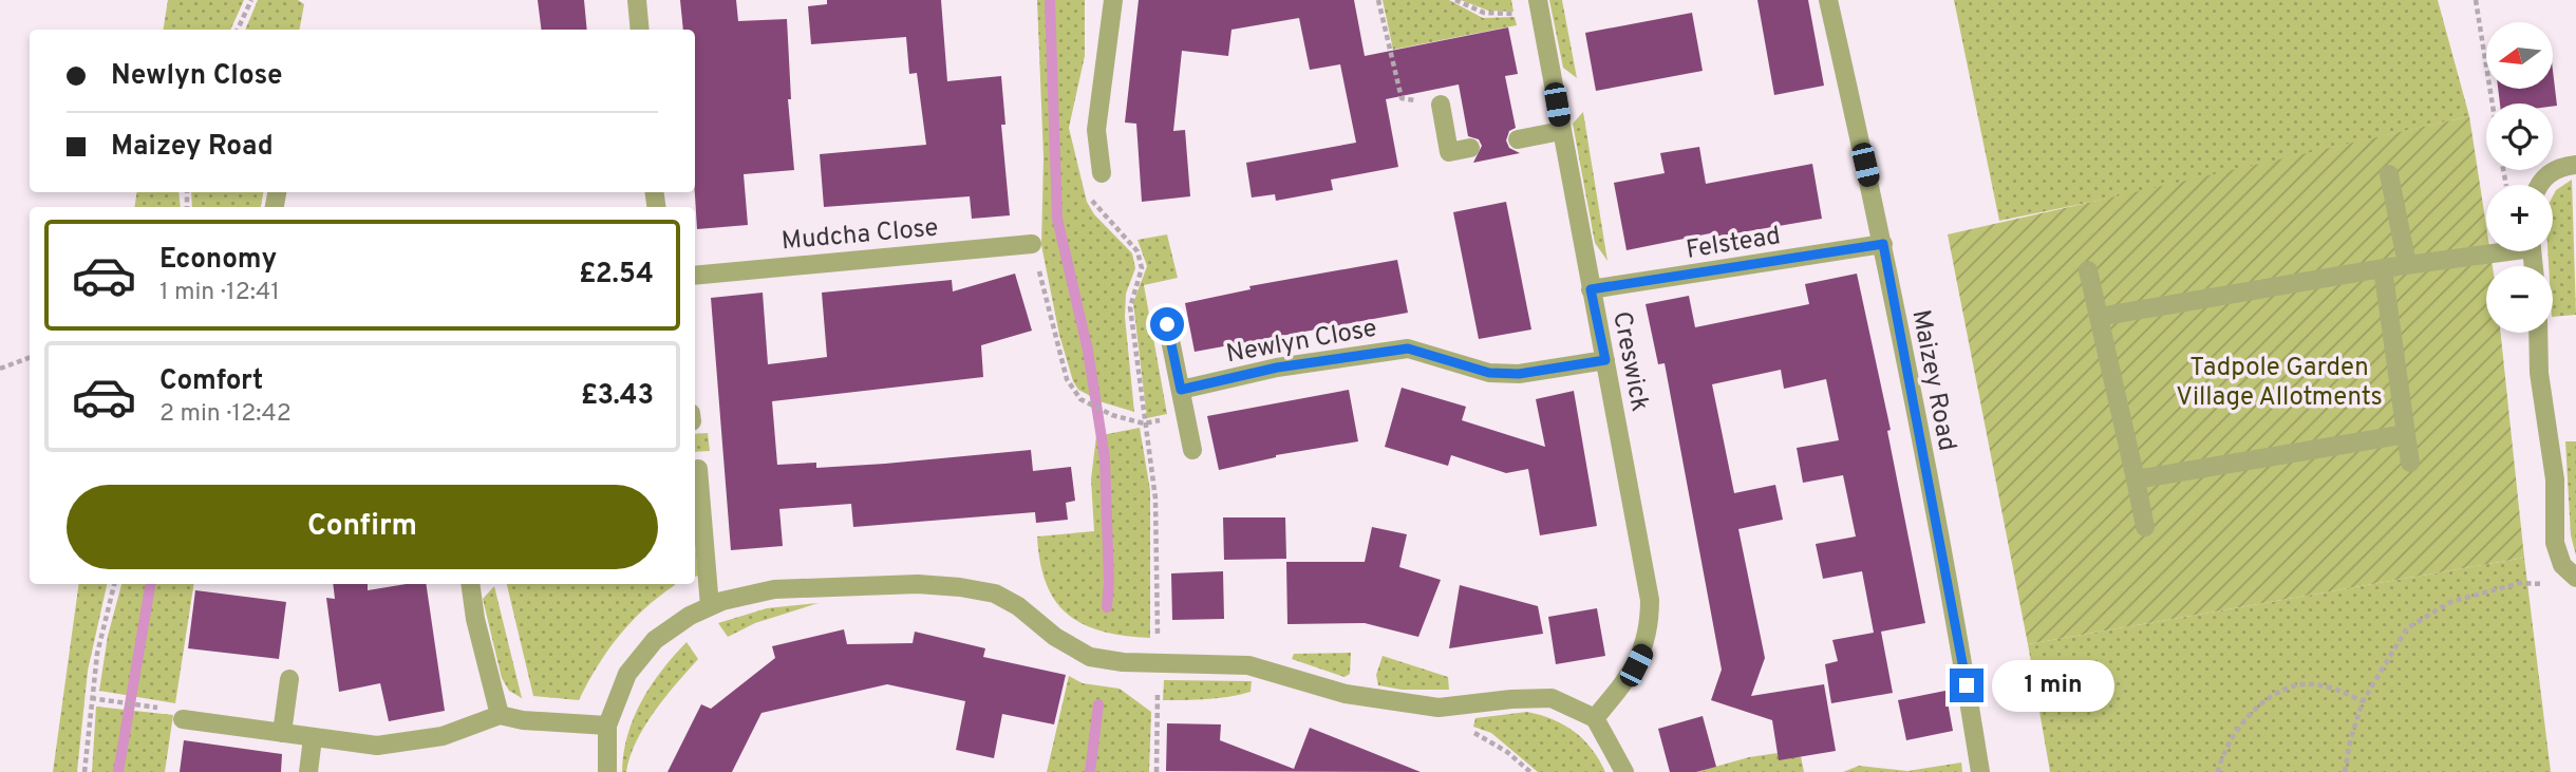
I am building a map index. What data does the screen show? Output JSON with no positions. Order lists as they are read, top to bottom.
{
  "streets": {
    "street": [
      "Mudcha Close",
      "Felstead",
      "Newlyn Close",
      "Creswick",
      "Maizey Road"
    ]
  },
  "crossings": [
    ["Felstead", "Creswick"],
    ["Felstead", "Maizey Road"],
    ["Newlyn Close", "Creswick"]
  ],
  "parks": ["Tadpole Garden Village Allotments"],
  "north": "left",
  "page": {
    "map_buttons": ["+", "−"],
    "banner": ["Newlyn Close", "Maizey Road"],
    "list": [
      {
        "name": "Economy",
        "note": "1 min · 12:41",
        "value": "£2.54"
      },
      {
        "name": "Comfort",
        "note": "2 min · 12:42",
        "value": "£3.43"
      }
    ],
    "buttons": "Confirm",
    "bubble": "1 min"
  }
}
